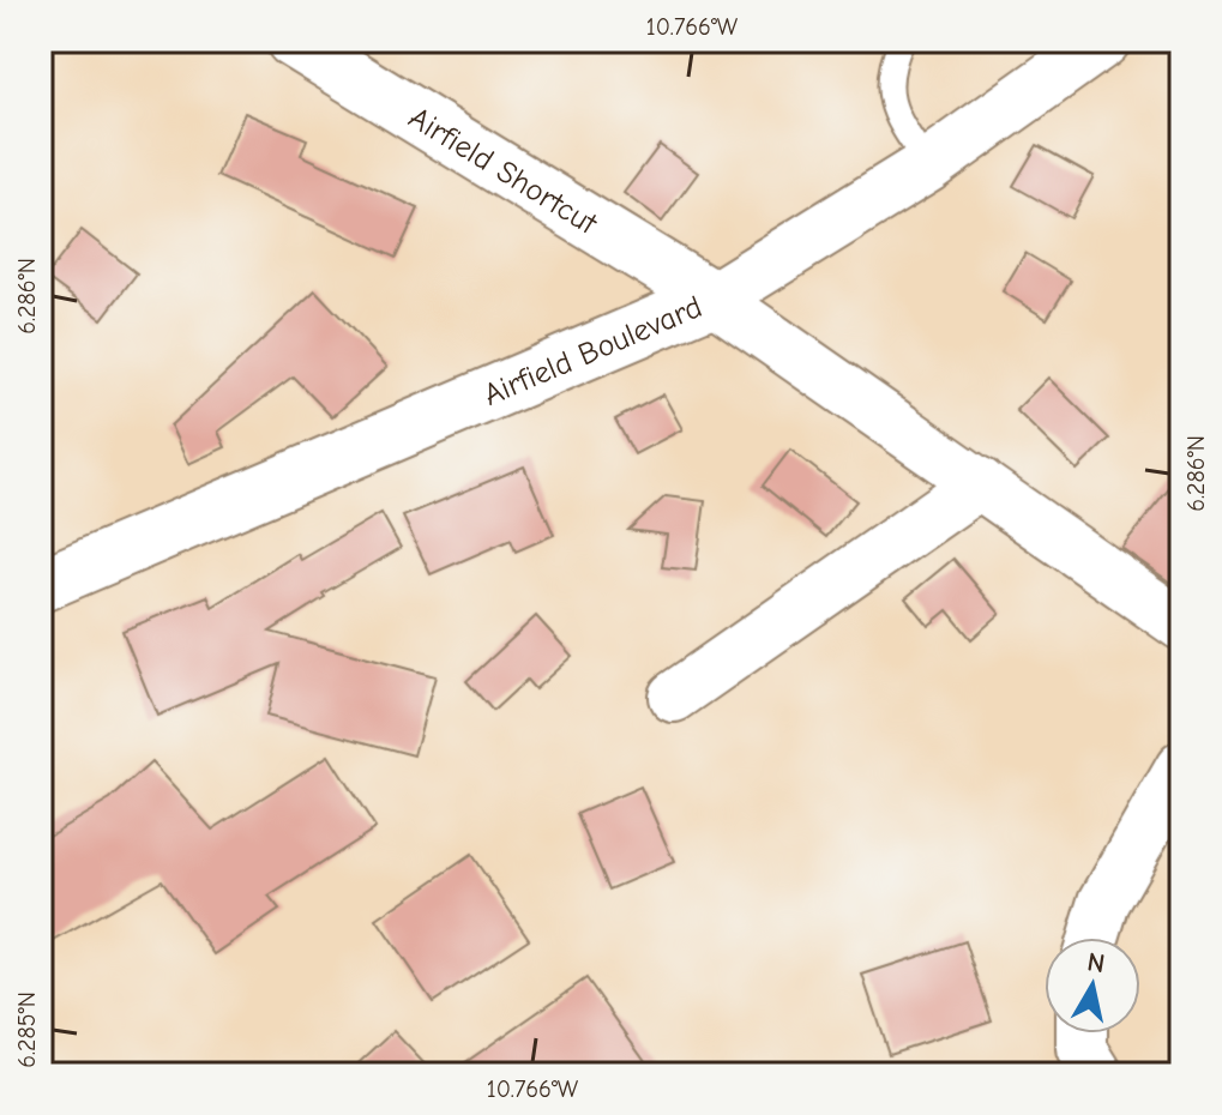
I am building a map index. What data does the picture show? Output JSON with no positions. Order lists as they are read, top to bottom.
{
  "streets": {
    "street": ["Airfield Shortcut", "Airfield Boulevard"]
  },
  "crossings": [
    ["Airfield Shortcut", "Airfield Boulevard"]
  ],
  "north": "top",
  "coordinates": ["10.766°W", "6.286°N", "6.285°N"]
}
